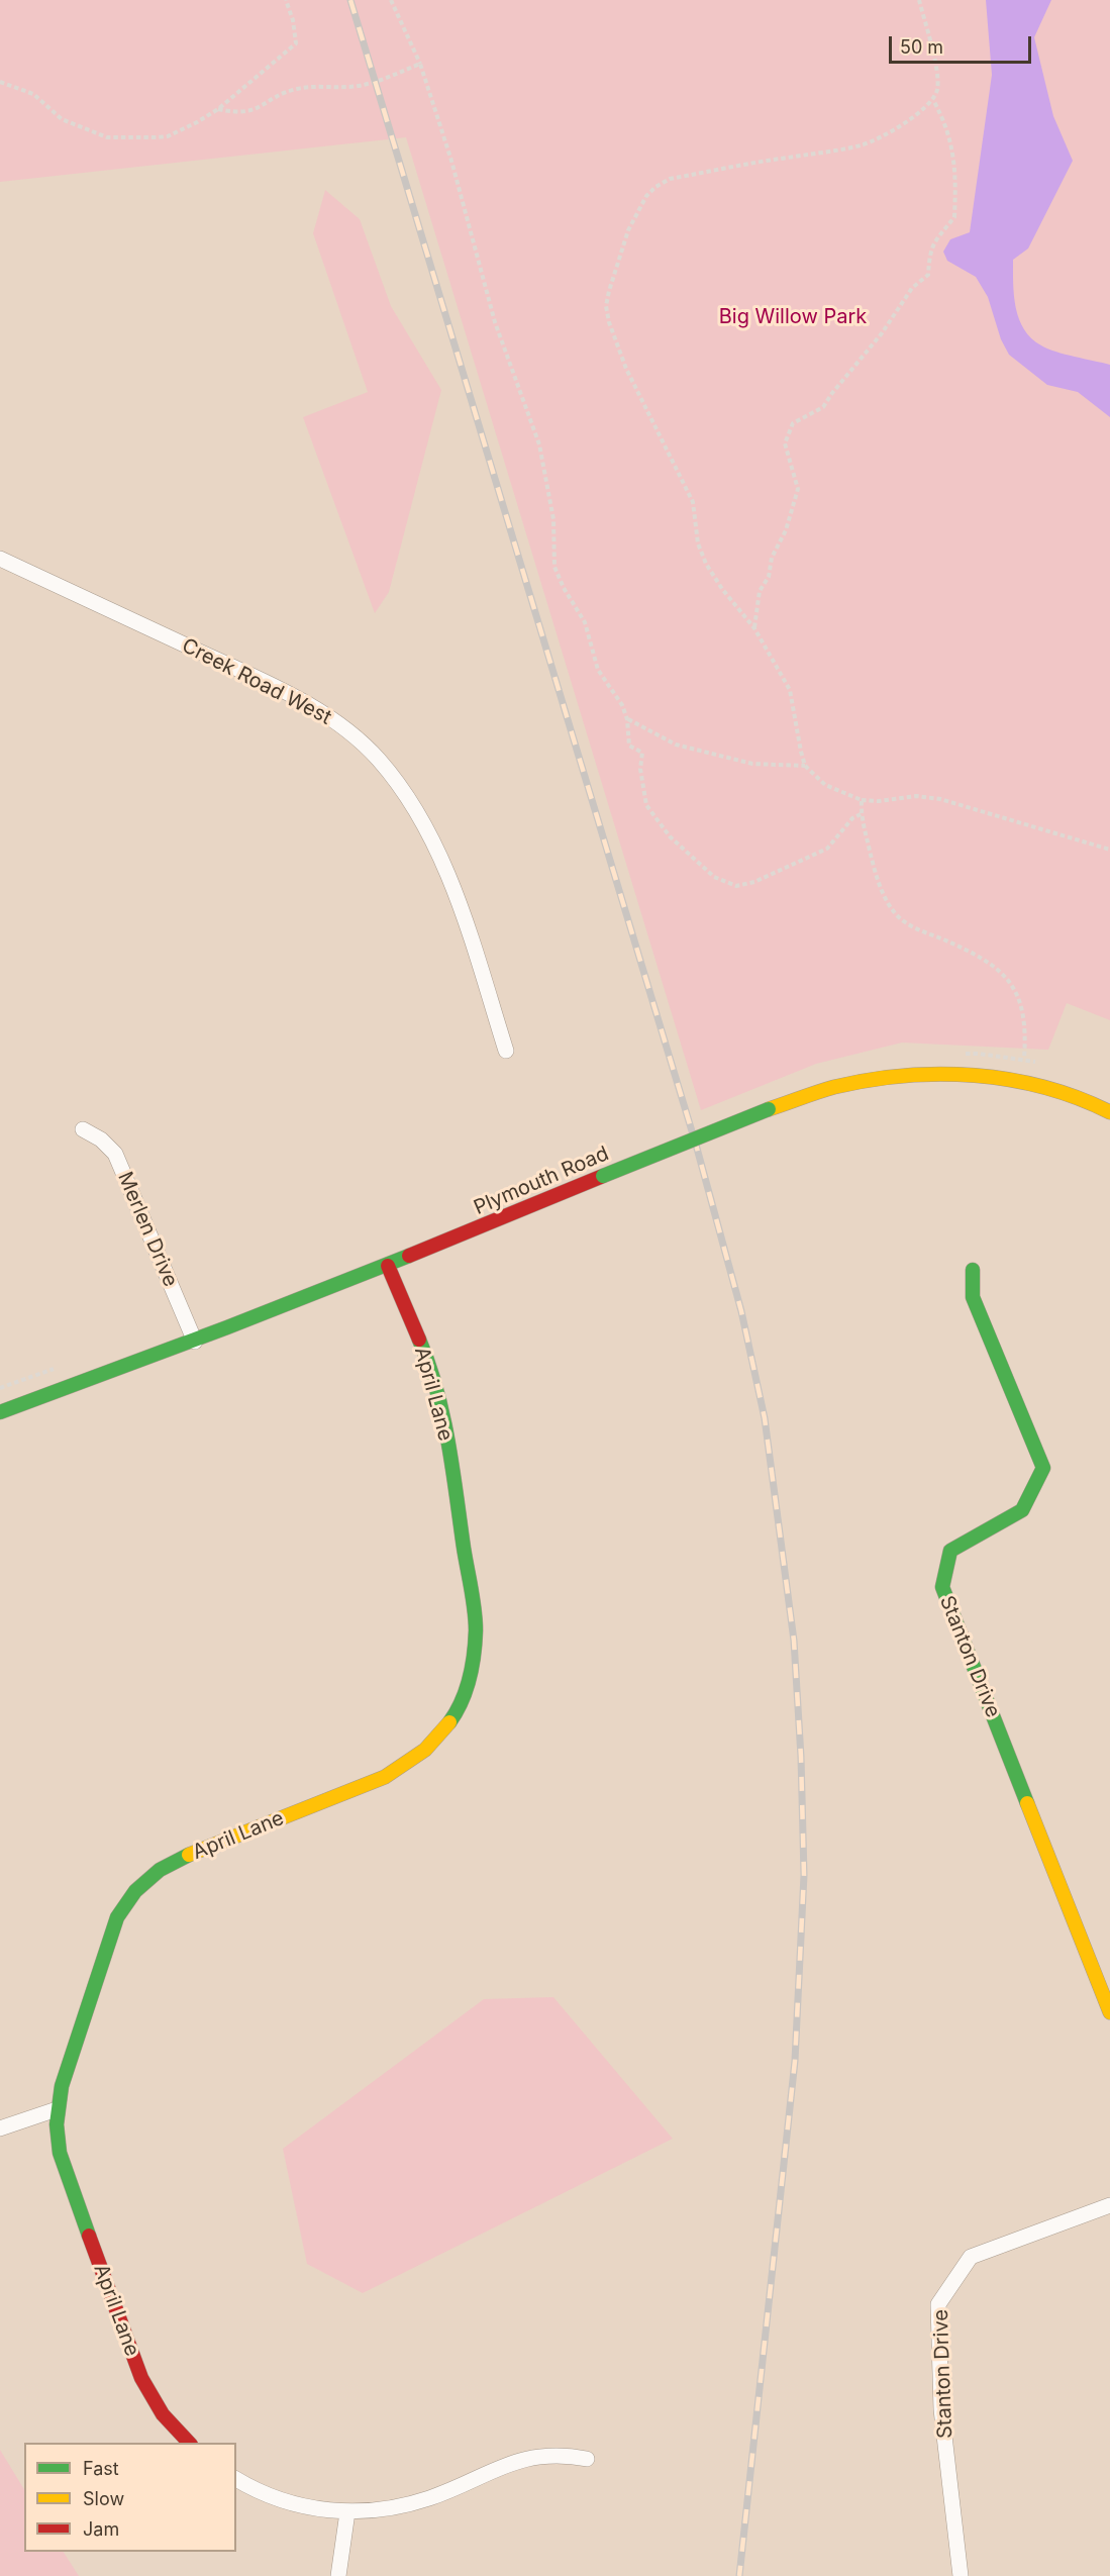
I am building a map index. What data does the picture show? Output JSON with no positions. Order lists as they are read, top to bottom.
{
  "streets": {
    "street": [
      "Creek Road West",
      "Plymouth Road",
      "Merlen Drive",
      "April Lane",
      "Stanton Drive"
    ]
  },
  "crossings": [
    ["Plymouth Road", "Merlen Drive"],
    ["Plymouth Road", "April Lane"]
  ],
  "parks": ["Big Willow Park"],
  "legend": ["Fast", "Slow", "Jam"],
  "scale_bar": "50 m"
}
